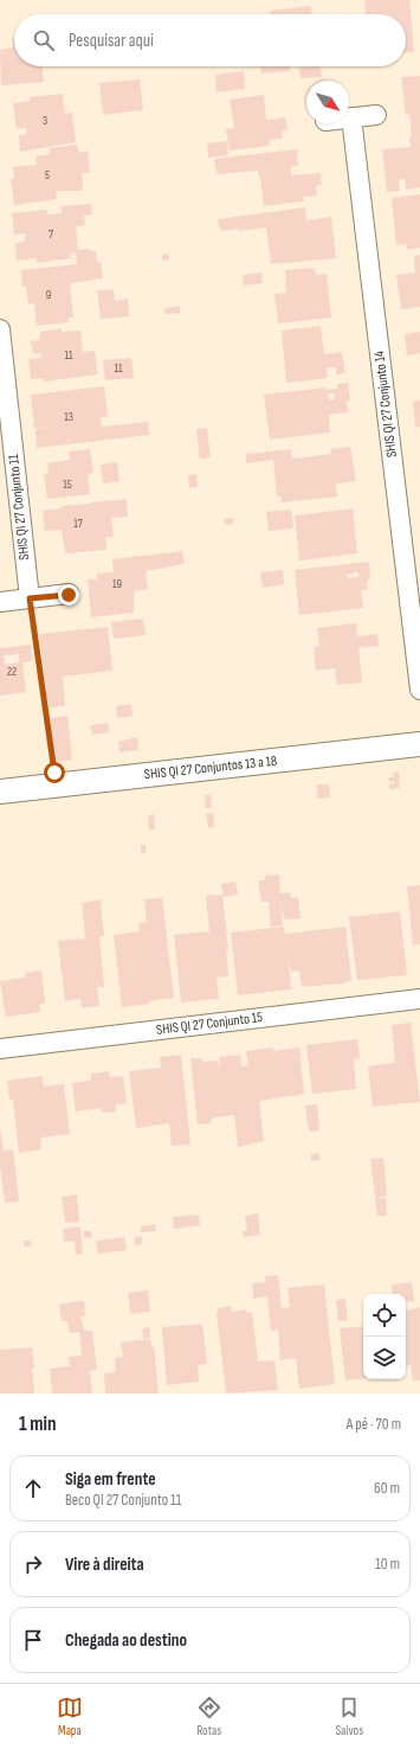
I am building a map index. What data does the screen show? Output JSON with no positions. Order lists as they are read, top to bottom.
{
  "streets": {
    "street": [
      "SHIS QI 27 Conjunto 14",
      "SHIS QI 27 Conjunto 11",
      "SHIS QI 27 Conjuntos 13 a 18",
      "SHIS QI 27 Conjunto 15"
    ]
  },
  "house_numbers": [
    "3",
    "5",
    "7",
    "9",
    "11",
    "11",
    "13",
    "15",
    "17",
    "19",
    "22"
  ],
  "north": "bottom right",
  "page": {
    "search": "Pesquisar aqui",
    "heading": ["1 min", "A pé · 70 m"],
    "list": [
      ["Siga em frente", "Beco QI 27 Conjunto 11", "60 m"],
      ["Vire à direita", "10 m"],
      "Chegada ao destino"
    ],
    "nav": ["Mapa", "Rotas", "Salvos"]
  }
}
